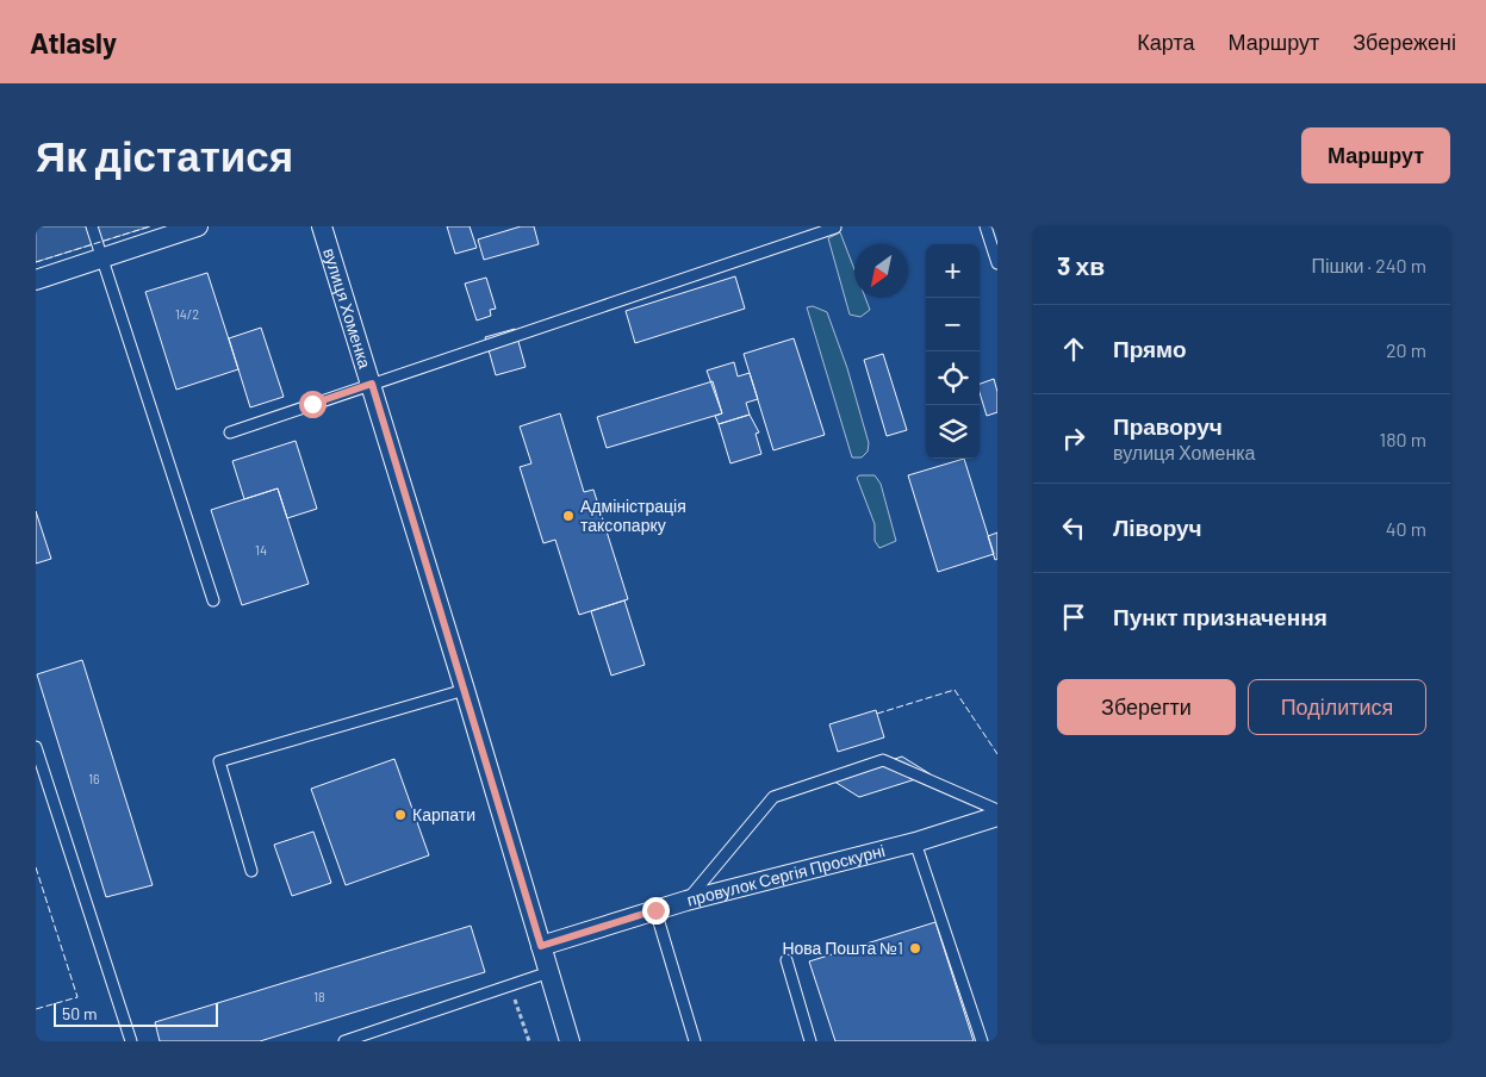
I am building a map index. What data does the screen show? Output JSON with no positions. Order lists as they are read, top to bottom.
{
  "streets": {
    "street": ["вулиця Хоменка", "провулок Сергія Проскурні"]
  },
  "crossings": [
    ["вулиця Хоменка", "провулок Сергія Проскурні"]
  ],
  "places": ["Адміністрація таксопарку", "Карпати", "Нова Пошта №1"],
  "house_numbers": [
    "14/2",
    "14",
    "16",
    "18"
  ],
  "scale_bar": "50 m",
  "north": "bottom left",
  "page": {
    "header": "Atlasly",
    "nav": ["Карта", "Маршрут", "Збережені"],
    "buttons": [
      "Маршрут",
      ["Зберегти", "Поділитися"]
    ],
    "title": "Як дістатися",
    "heading": ["3 хв", "Пішки · 240 m"],
    "map_buttons": ["+", "−"],
    "list": [
      ["Прямо", "20 m"],
      ["Праворуч", "вулиця Хоменка", "180 m"],
      ["Ліворуч", "40 m"],
      "Пункт призначення"
    ],
    "scale": "50 m"
  }
}
